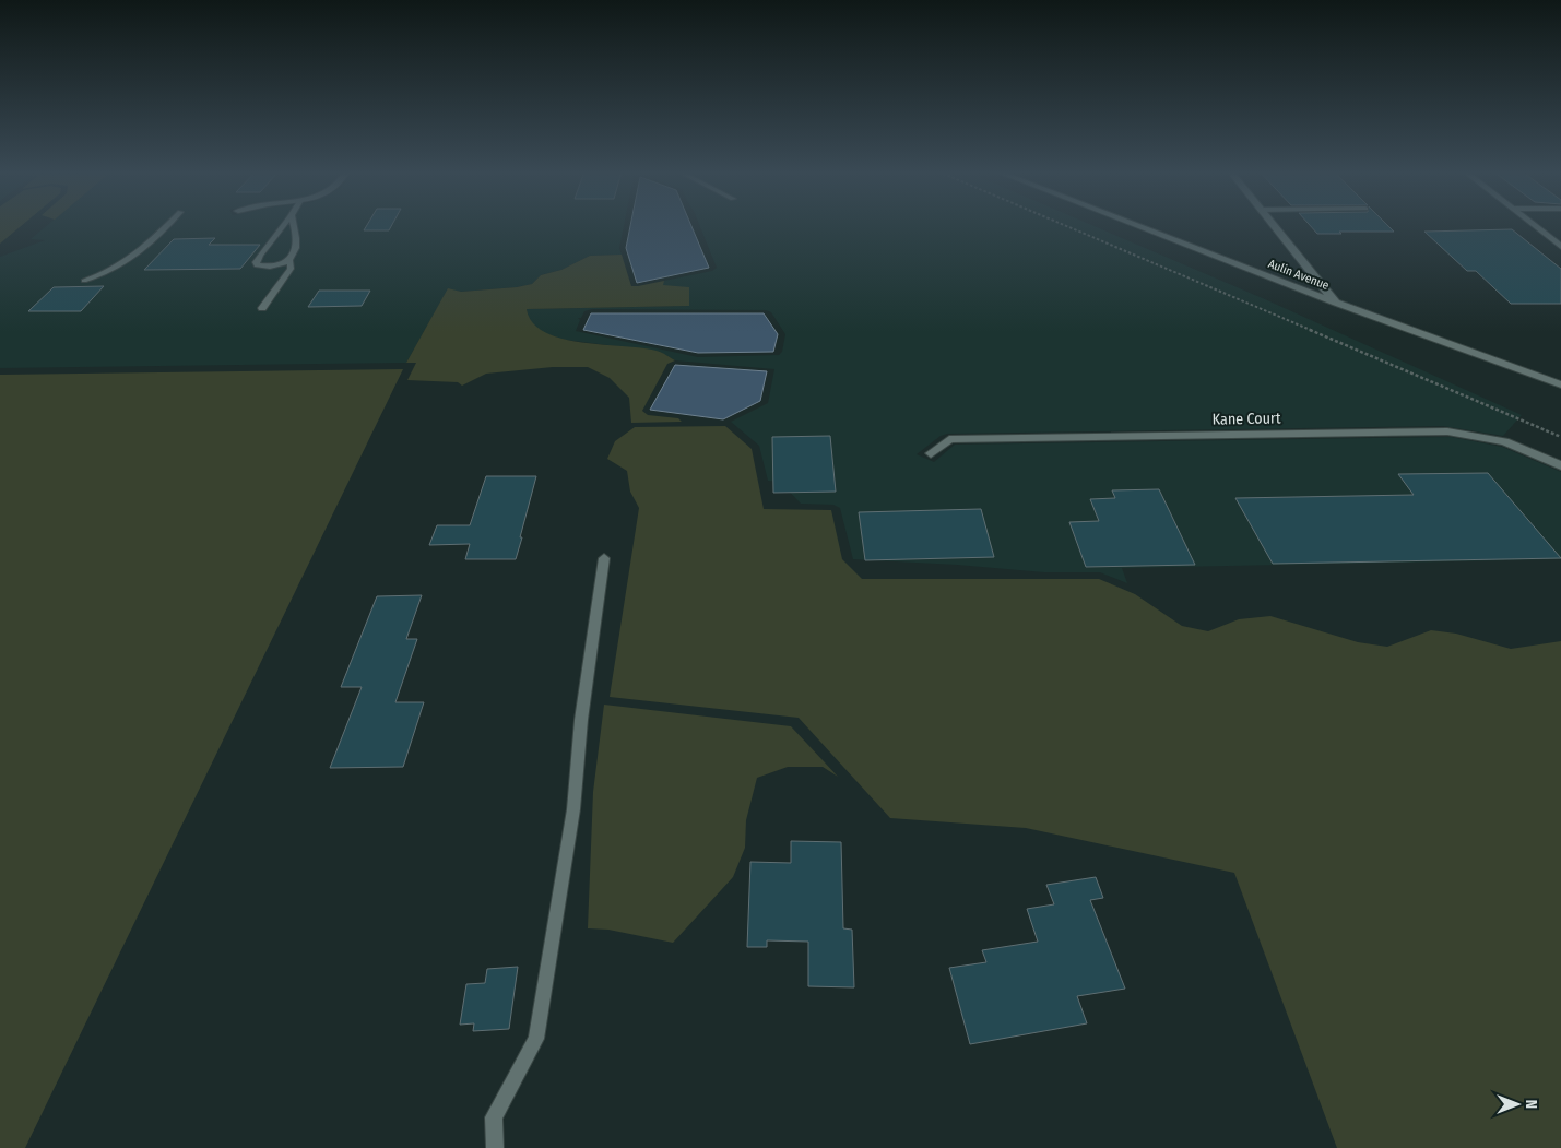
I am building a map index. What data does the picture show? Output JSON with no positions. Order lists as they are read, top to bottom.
{
  "streets": {
    "street": ["Aulin Avenue", "Kane Court"]
  },
  "north": "right"
}
